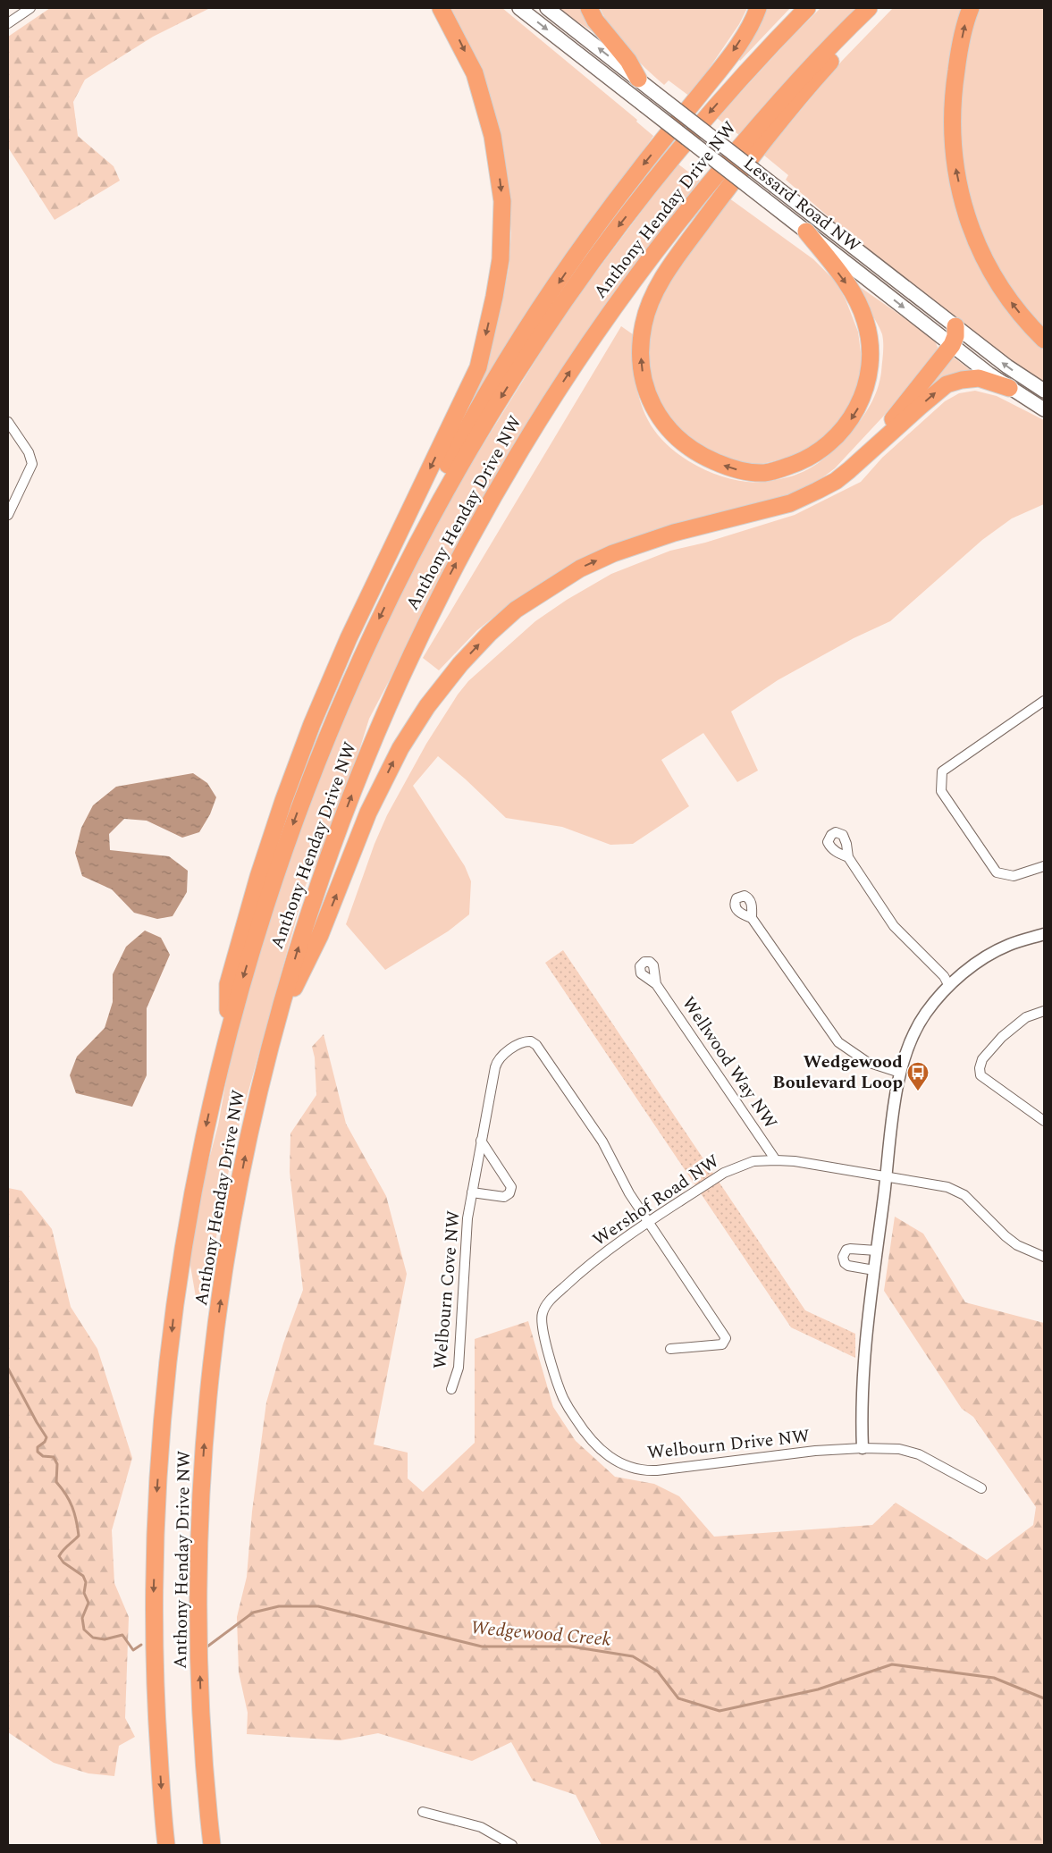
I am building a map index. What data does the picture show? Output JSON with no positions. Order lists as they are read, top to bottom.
{
  "streets": {
    "highway": ["Anthony Henday Drive NW"],
    "main road": ["Lessard Road NW"],
    "street": [
      "Wellwood Way NW",
      "Wershof Road NW",
      "Welbourn Cove NW",
      "Welbourn Drive NW"
    ]
  },
  "crossings": [
    ["Wellwood Way NW", "Wershof Road NW"],
    ["Wershof Road NW", "Welbourn Cove NW"],
    ["Wershof Road NW", "Welbourn Drive NW"]
  ],
  "water": ["Wedgewood Creek"],
  "places": {
    "bus stop": ["Wedgewood Boulevard Loop"]
  }
}
